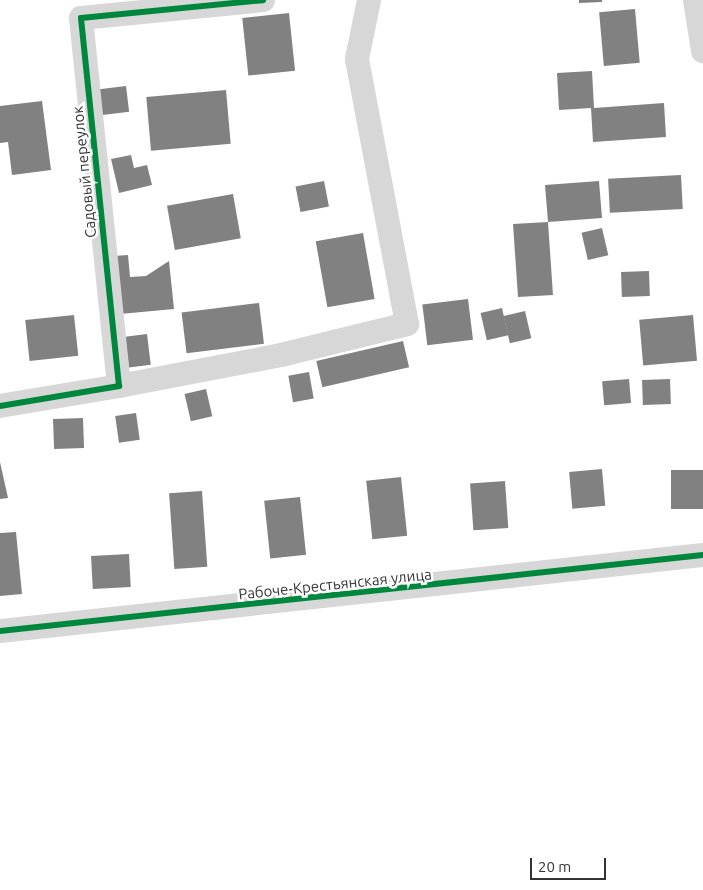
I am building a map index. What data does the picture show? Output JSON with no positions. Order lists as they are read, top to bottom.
{
  "streets": {
    "street": ["Садовый переулок", "Рабоче-Крестьянская улица"]
  },
  "scale_bar": "20 m"
}
